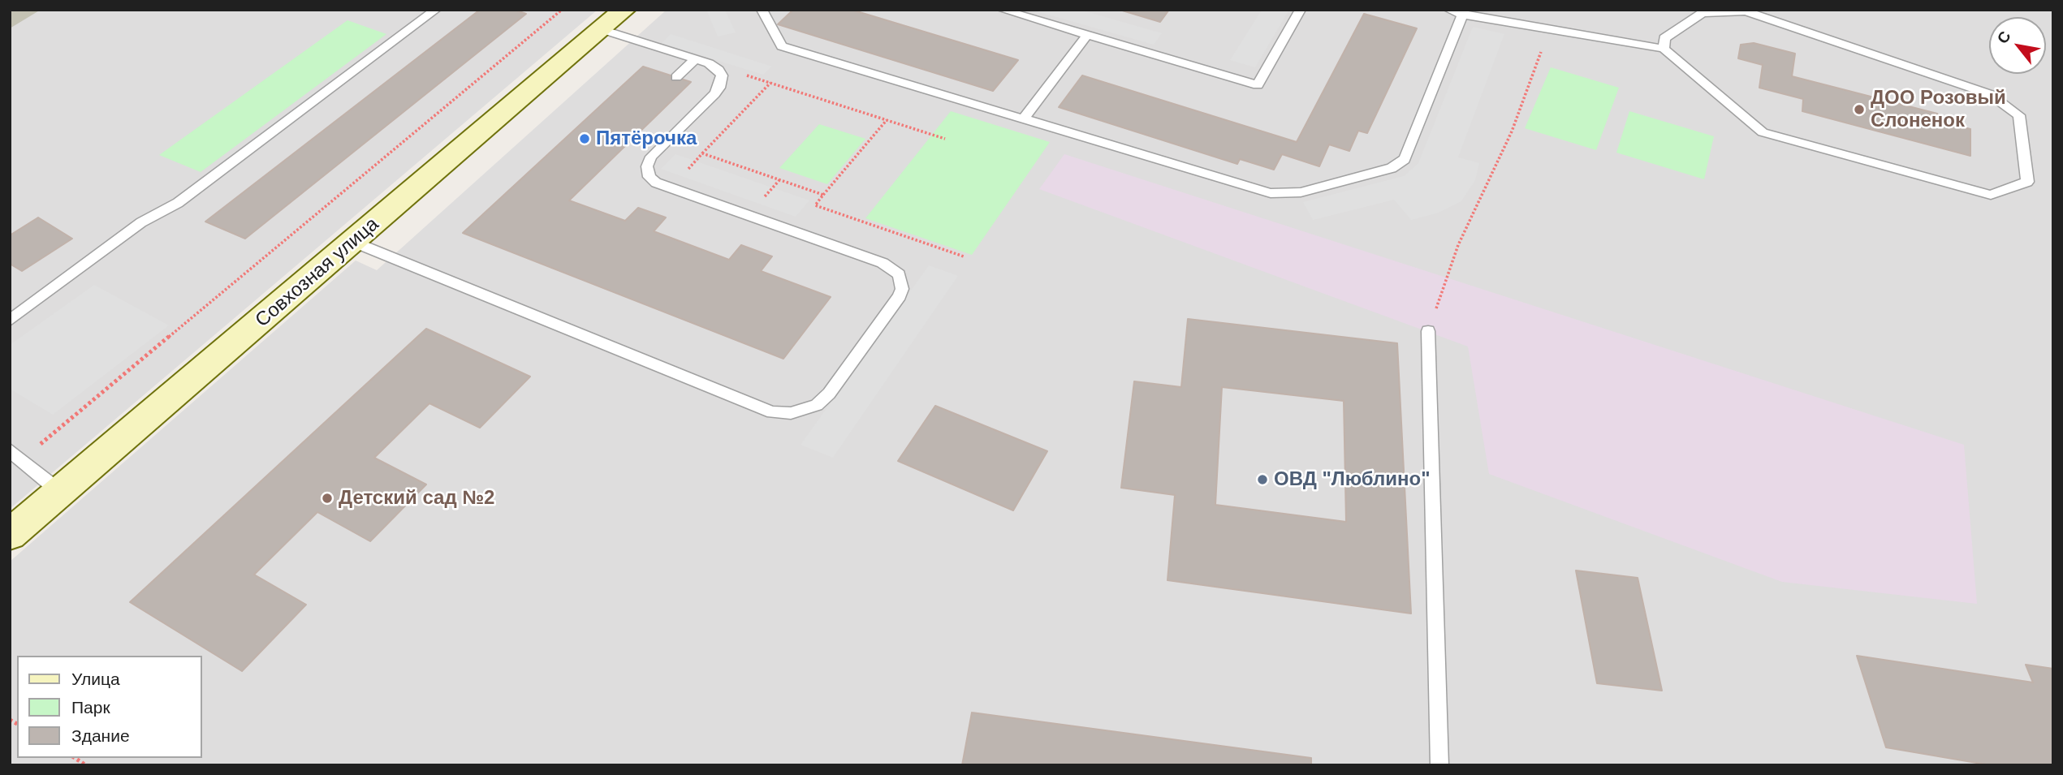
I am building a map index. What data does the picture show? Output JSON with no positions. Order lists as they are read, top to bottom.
{
  "streets": {
    "street": ["Совхозная улица"]
  },
  "places": [
    "ДОО Розовый Слоненок",
    "Пятёрочка",
    "ОВД \"Люблино\"",
    "Детский сад №2"
  ],
  "legend": ["Улица", "Парк", "Здание"],
  "north": "top left"
}
